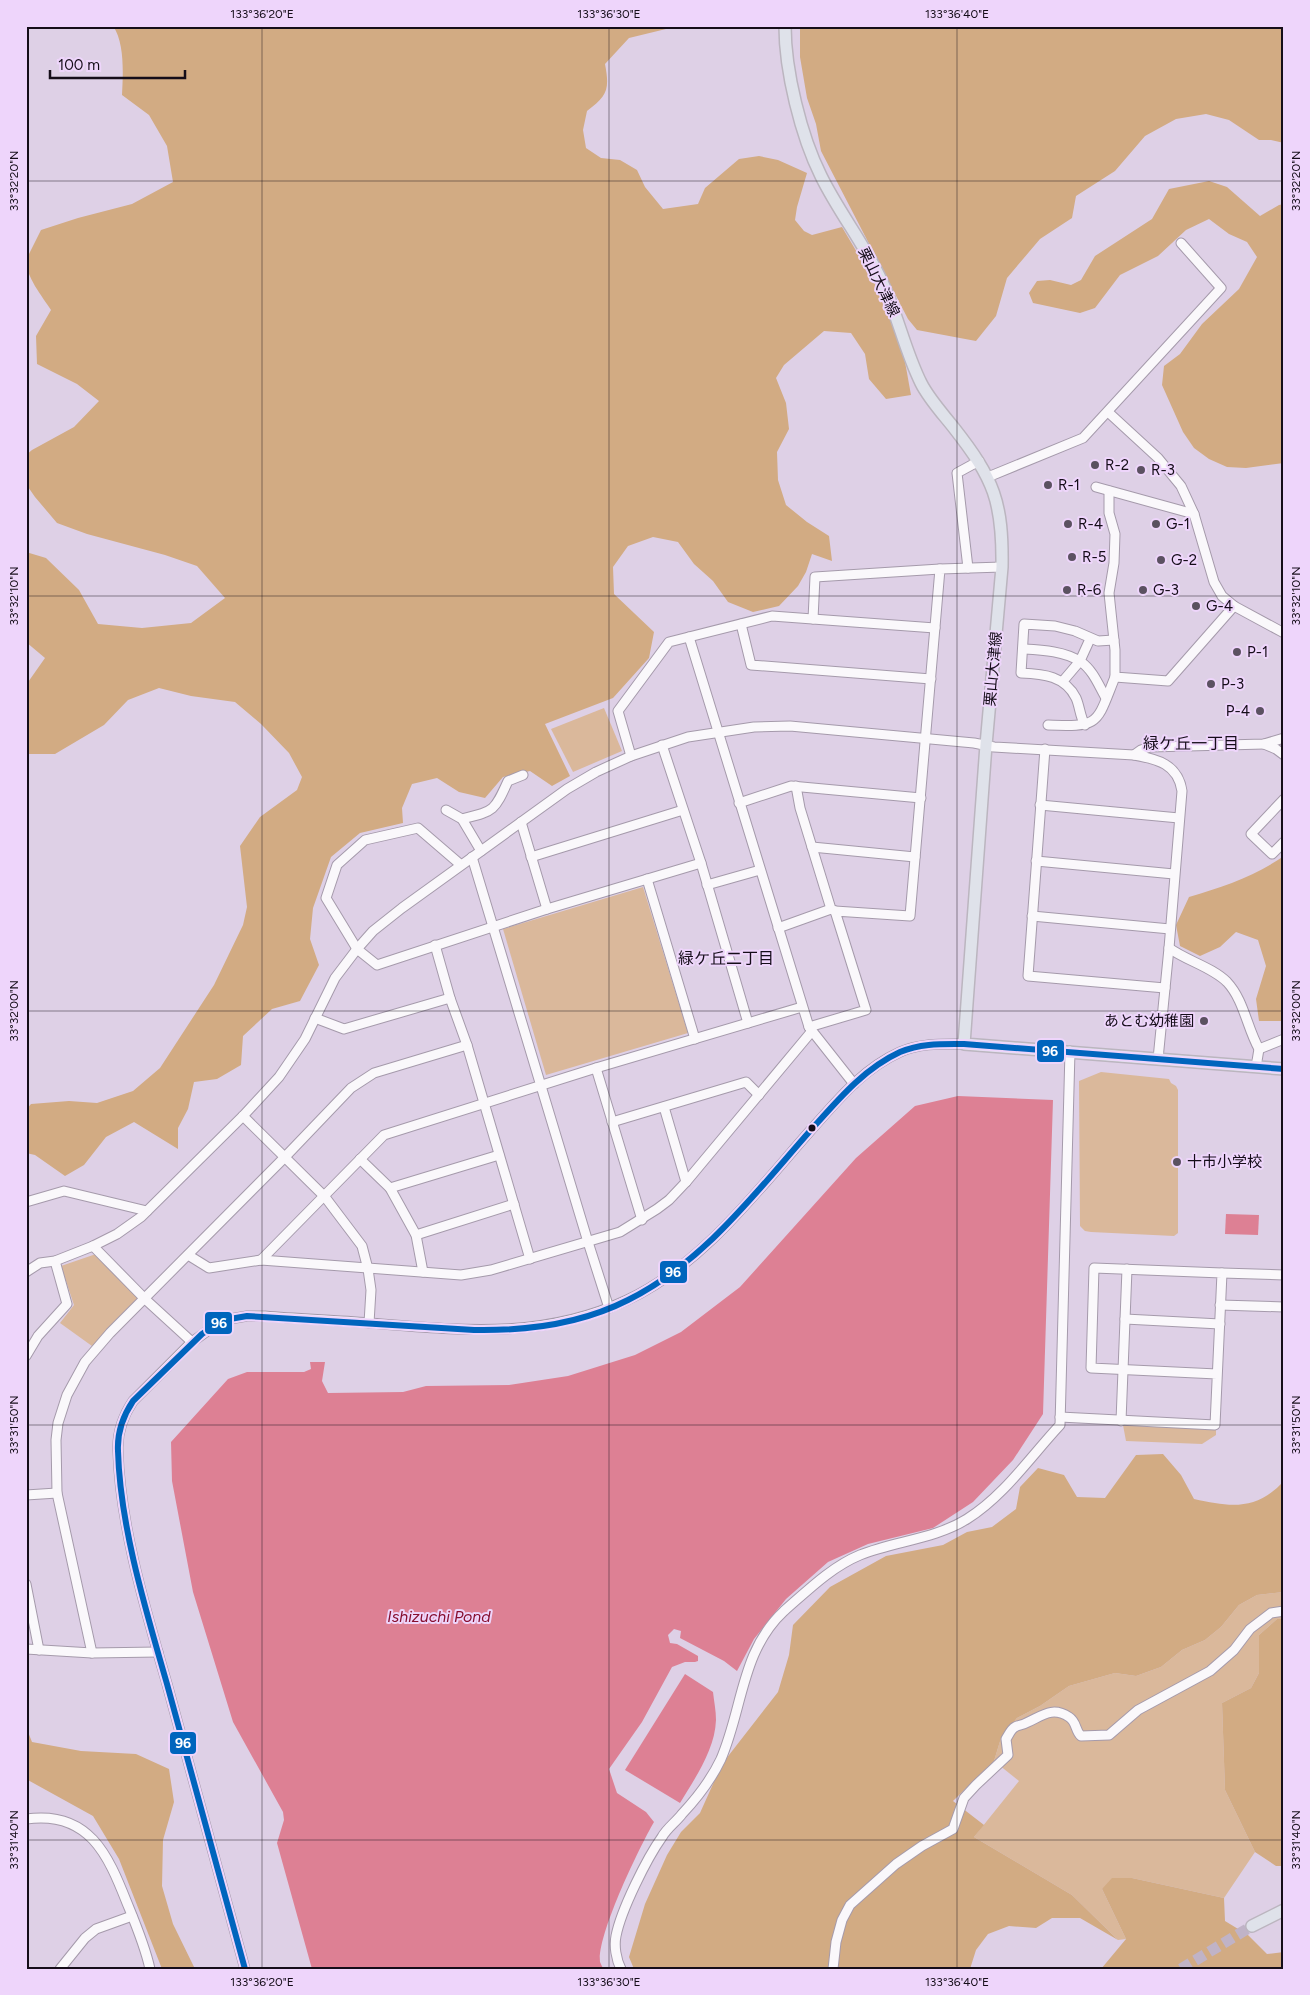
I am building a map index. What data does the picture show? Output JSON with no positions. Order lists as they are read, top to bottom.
{
  "streets": {
    "main road": ["栗山大津線"]
  },
  "districts": ["緑ケ丘一丁目", "緑ケ丘二丁目"],
  "water": ["Ishizuchi Pond"],
  "places": [
    "R-2",
    "R-3",
    "R-1",
    "R-4",
    "G-1",
    "R-5",
    "G-2",
    "R-6",
    "G-3",
    "G-4",
    "P-1",
    "P-3",
    "P-4",
    "あとむ幼稚園",
    "十市小学校"
  ],
  "lines": ["transit line 96"],
  "scale_bar": "100 m",
  "coordinates": [
    "133°36'20\"E",
    "133°36'30\"E",
    "133°36'40\"E",
    "33°32'20\"N",
    "33°32'10\"N",
    "33°32'00\"N",
    "33°31'50\"N",
    "33°31'40\"N"
  ]
}
